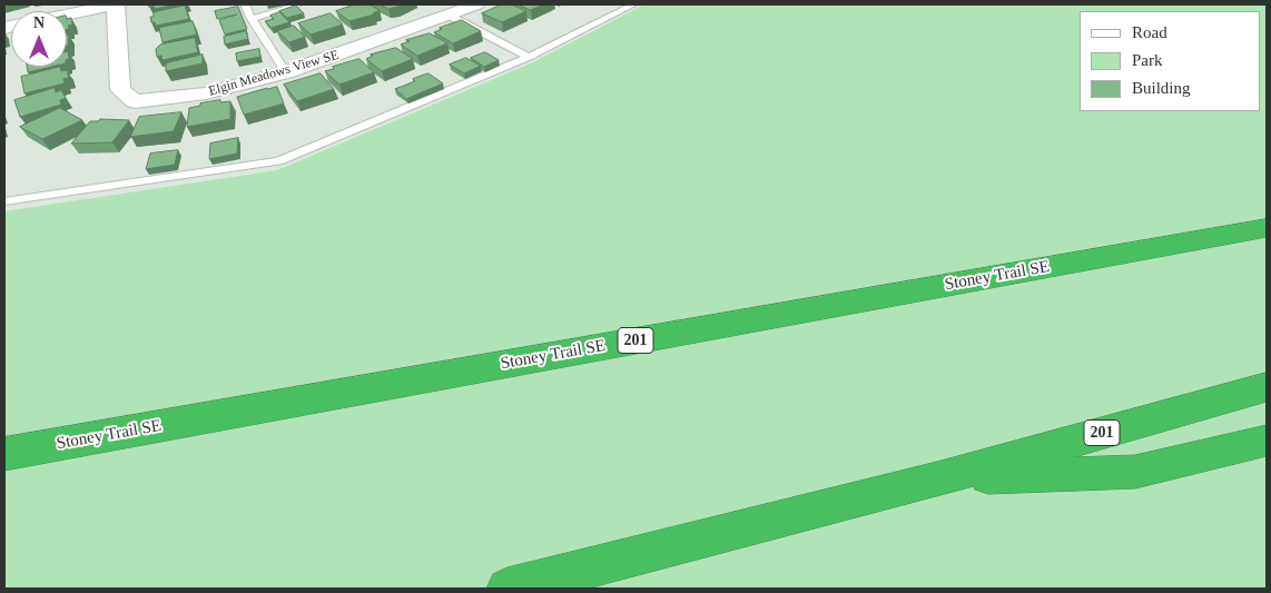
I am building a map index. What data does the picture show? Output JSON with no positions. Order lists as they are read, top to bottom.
{
  "streets": {
    "highway": ["Stoney Trail SE", "201"],
    "street": ["Elgin Meadows View SE"]
  },
  "legend": ["Road", "Park", "Building"],
  "north": "top"
}
